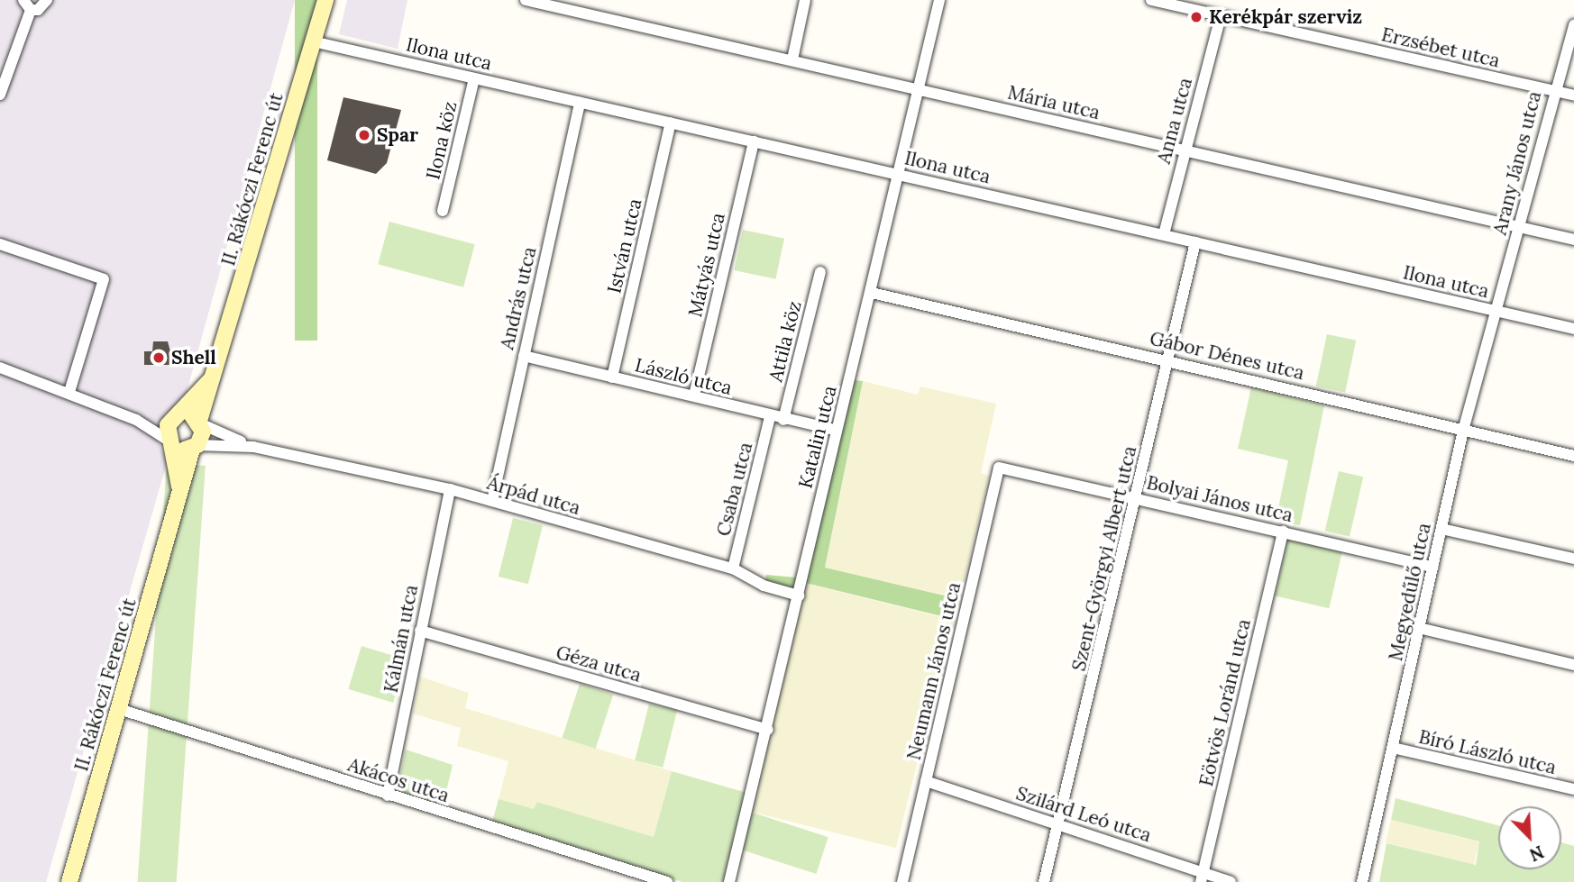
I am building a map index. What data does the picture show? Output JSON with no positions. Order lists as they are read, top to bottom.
{
  "streets": {
    "main road": ["II. Rákóczi Ferenc út"],
    "street": [
      "Erzsébet utca",
      "Ilona utca",
      "Mária utca",
      "Anna utca",
      "Ilona köz",
      "Arany János utca",
      "István utca",
      "Mátyás utca",
      "András utca",
      "Attila köz",
      "Gábor Dénes utca",
      "László utca",
      "Katalin utca",
      "Csaba utca",
      "Árpád utca",
      "Bolyai János utca",
      "Szent-Györgyi Albert utca",
      "Megyedűlő utca",
      "Kálmán utca",
      "Géza utca",
      "Neumann János utca",
      "Eötvös Loránd utca",
      "Bíró László utca",
      "Akácos utca",
      "Szilárd Leó utca"
    ]
  },
  "crossings": [
    ["Erzsébet utca", "Anna utca"],
    ["Erzsébet utca", "Arany János utca"],
    ["Ilona utca", "Anna utca"],
    ["Ilona utca", "Ilona köz"],
    ["Ilona utca", "Arany János utca"],
    ["Ilona utca", "II. Rákóczi Ferenc út"],
    ["Ilona utca", "István utca"],
    ["Ilona utca", "Mátyás utca"],
    ["Ilona utca", "András utca"],
    ["Ilona utca", "Katalin utca"],
    ["Ilona utca", "Szent-Györgyi Albert utca"],
    ["Ilona utca", "Megyedűlő utca"],
    ["Mária utca", "Anna utca"],
    ["Mária utca", "Arany János utca"],
    ["Mária utca", "Katalin utca"],
    ["Arany János utca", "Megyedűlő utca"],
    ["II. Rákóczi Ferenc út", "Árpád utca"],
    ["II. Rákóczi Ferenc út", "Akácos utca"],
    ["István utca", "László utca"],
    ["Mátyás utca", "László utca"],
    ["András utca", "László utca"],
    ["András utca", "Árpád utca"],
    ["Attila köz", "László utca"],
    ["Gábor Dénes utca", "Katalin utca"],
    ["Gábor Dénes utca", "Szent-Györgyi Albert utca"],
    ["Gábor Dénes utca", "Megyedűlő utca"],
    ["László utca", "Katalin utca"],
    ["László utca", "Csaba utca"],
    ["Katalin utca", "Árpád utca"],
    ["Katalin utca", "Géza utca"],
    ["Csaba utca", "Árpád utca"],
    ["Árpád utca", "Kálmán utca"],
    ["Bolyai János utca", "Szent-Györgyi Albert utca"],
    ["Bolyai János utca", "Megyedűlő utca"],
    ["Bolyai János utca", "Neumann János utca"],
    ["Bolyai János utca", "Eötvös Loránd utca"],
    ["Szent-Györgyi Albert utca", "Szilárd Leó utca"],
    ["Megyedűlő utca", "Bíró László utca"],
    ["Kálmán utca", "Géza utca"],
    ["Kálmán utca", "Akácos utca"],
    ["Neumann János utca", "Szilárd Leó utca"],
    ["Eötvös Loránd utca", "Szilárd Leó utca"]
  ],
  "places": ["Kerékpár szerviz", "Spar", "Shell"],
  "north": "bottom right"
}
